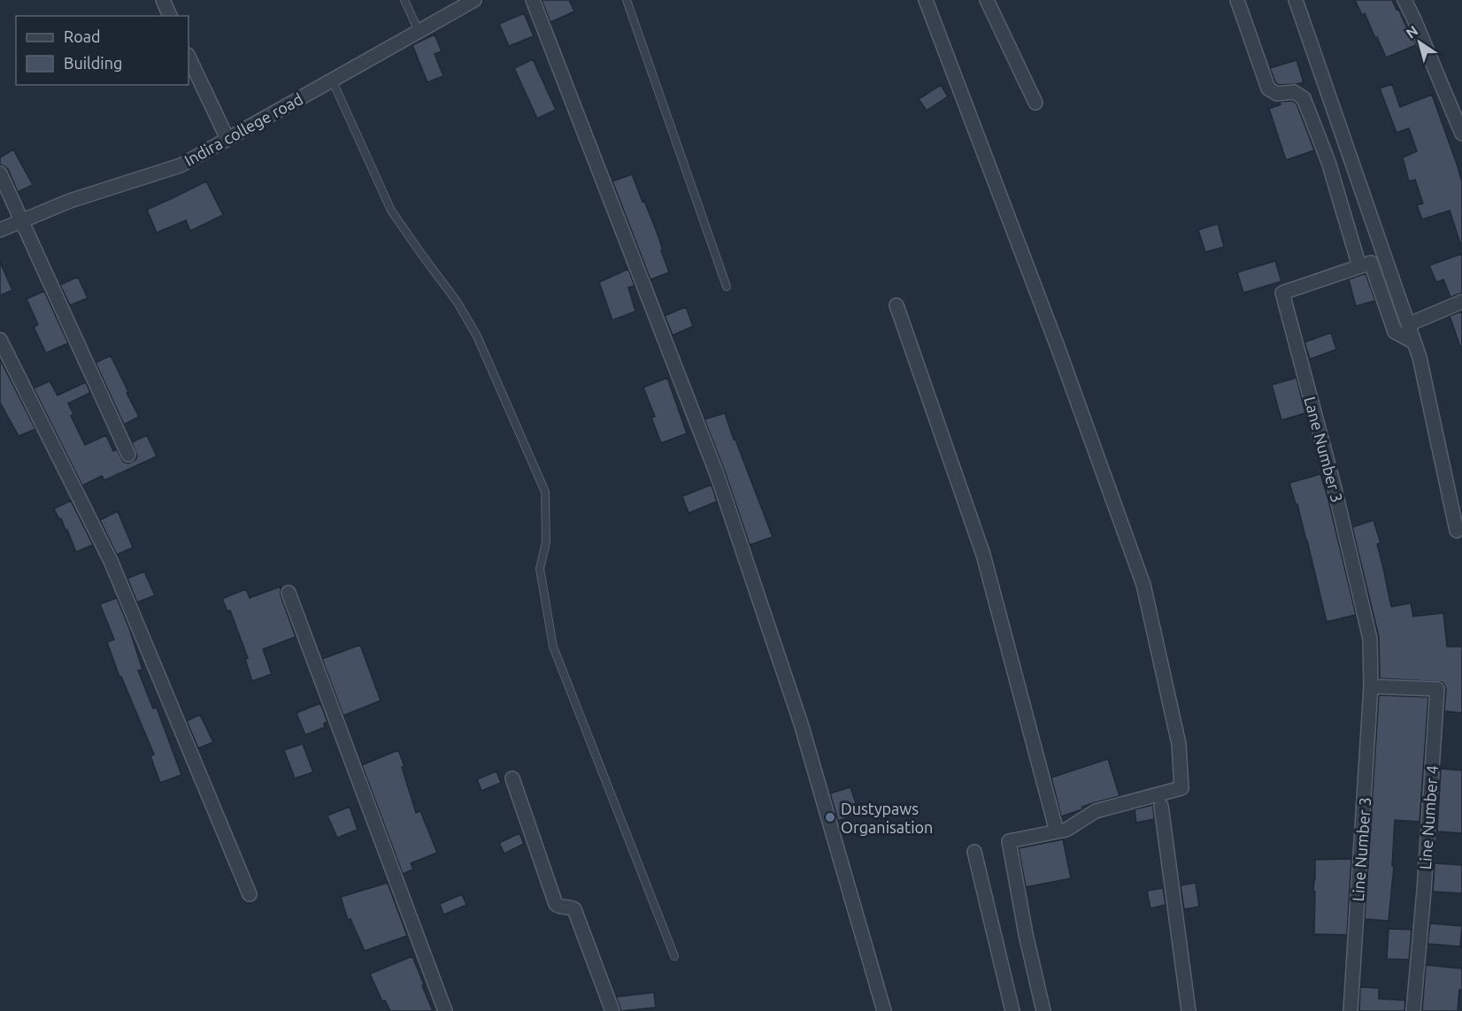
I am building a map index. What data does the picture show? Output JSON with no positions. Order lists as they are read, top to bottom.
{
  "streets": {
    "street": [
      "Indira college road",
      "Lane Number 3",
      "Line Number 4",
      "Line Number 3"
    ]
  },
  "crossings": [
    ["Lane Number 3", "Line Number 4"],
    ["Lane Number 3", "Line Number 3"],
    ["Line Number 4", "Line Number 3"]
  ],
  "places": ["Dustypaws Organisation"],
  "legend": ["Road", "Building"],
  "north": "top left"
}
